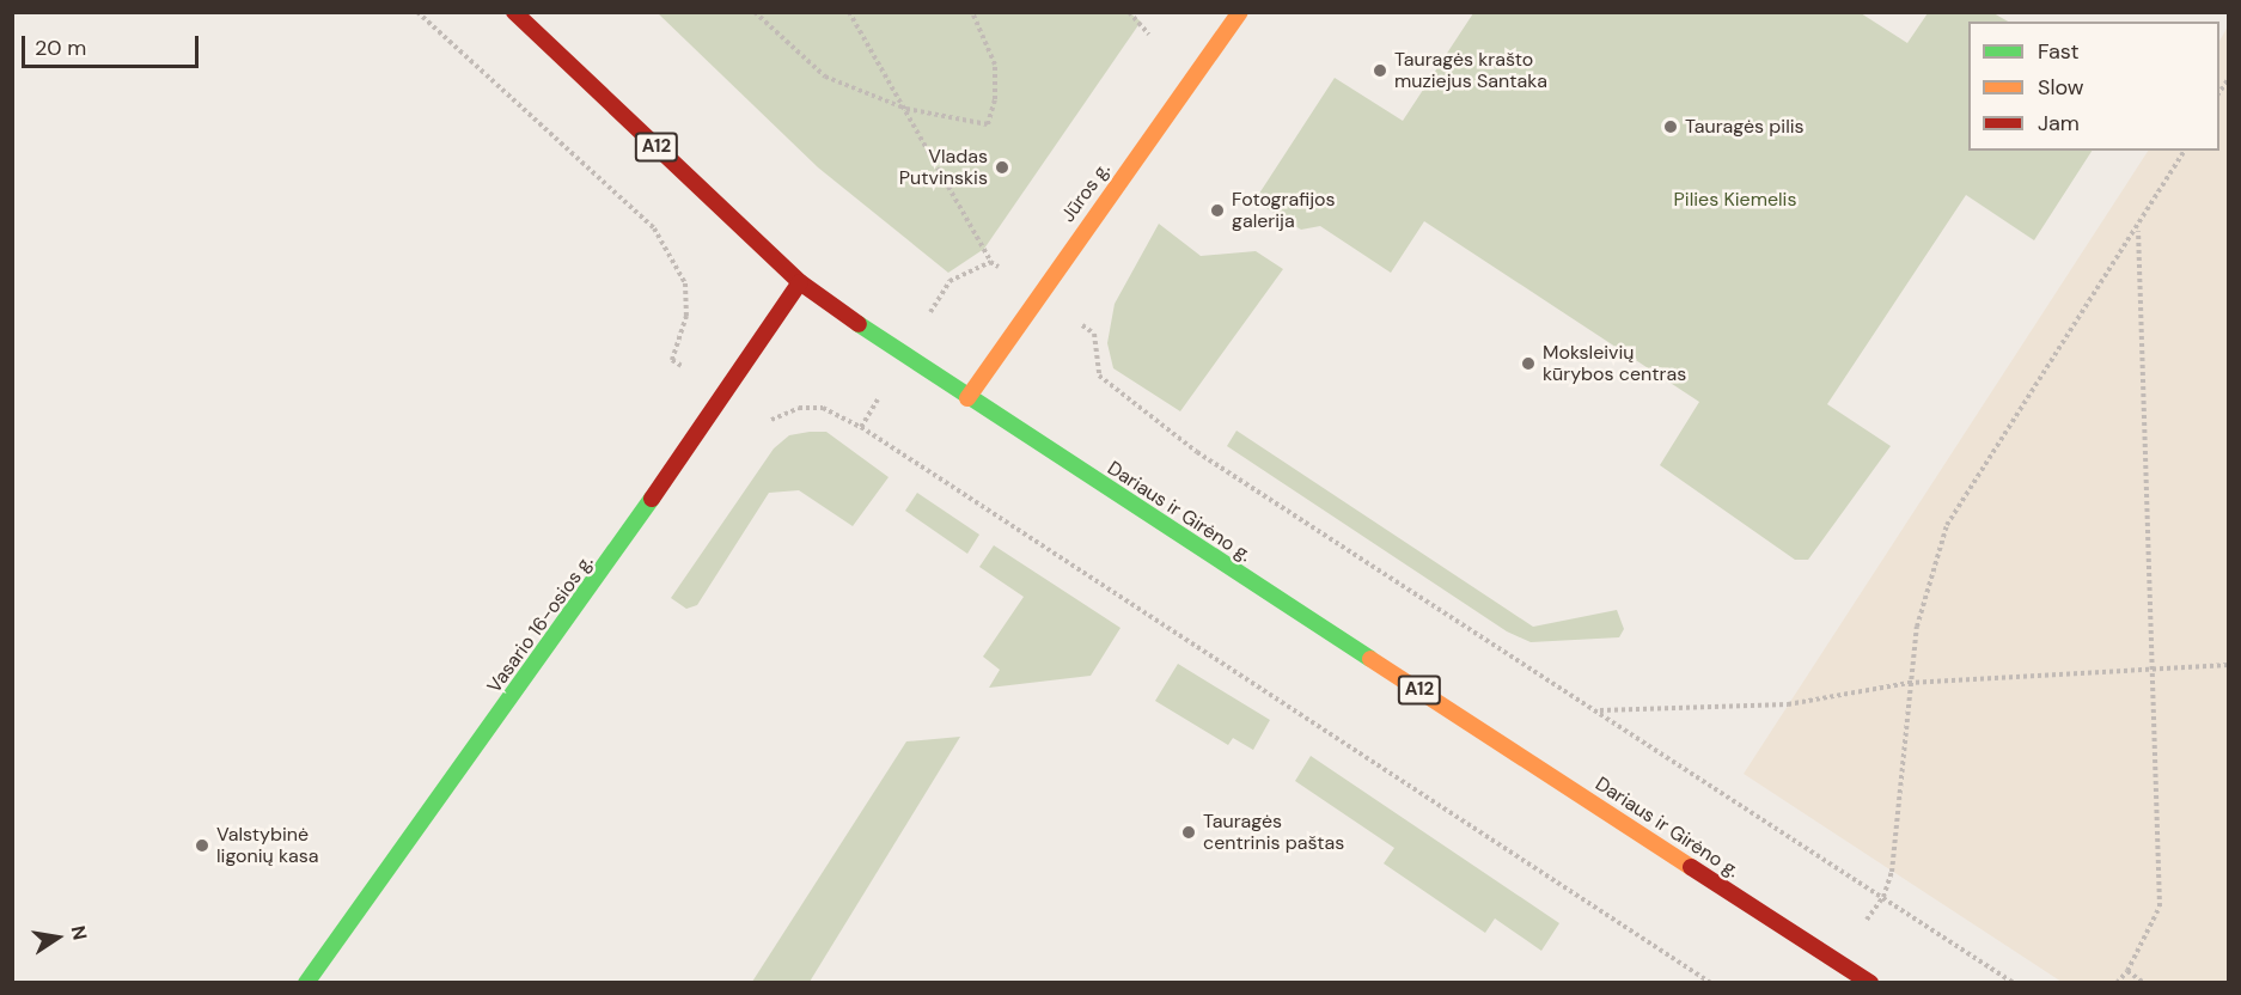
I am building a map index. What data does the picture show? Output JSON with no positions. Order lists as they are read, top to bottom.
{
  "streets": {
    "main road": [
      "A12",
      "Jūros g.",
      "Dariaus ir Girėno g.",
      "Vasario 16-osios g."
    ]
  },
  "crossings": [
    ["Jūros g.", "Dariaus ir Girėno g."],
    ["Dariaus ir Girėno g.", "Vasario 16-osios g."]
  ],
  "parks": ["Pilies Kiemelis"],
  "places": [
    "Tauragės krašto muziejus Santaka",
    "Tauragės pilis",
    "Vladas Putvinskis",
    "Fotografijos galerija",
    "Moksleivių kūrybos centras",
    "Tauragės centrinis paštas",
    "Valstybinė ligonių kasa"
  ],
  "legend": ["Fast", "Slow", "Jam"],
  "scale_bar": "20 m",
  "north": "right"
}
